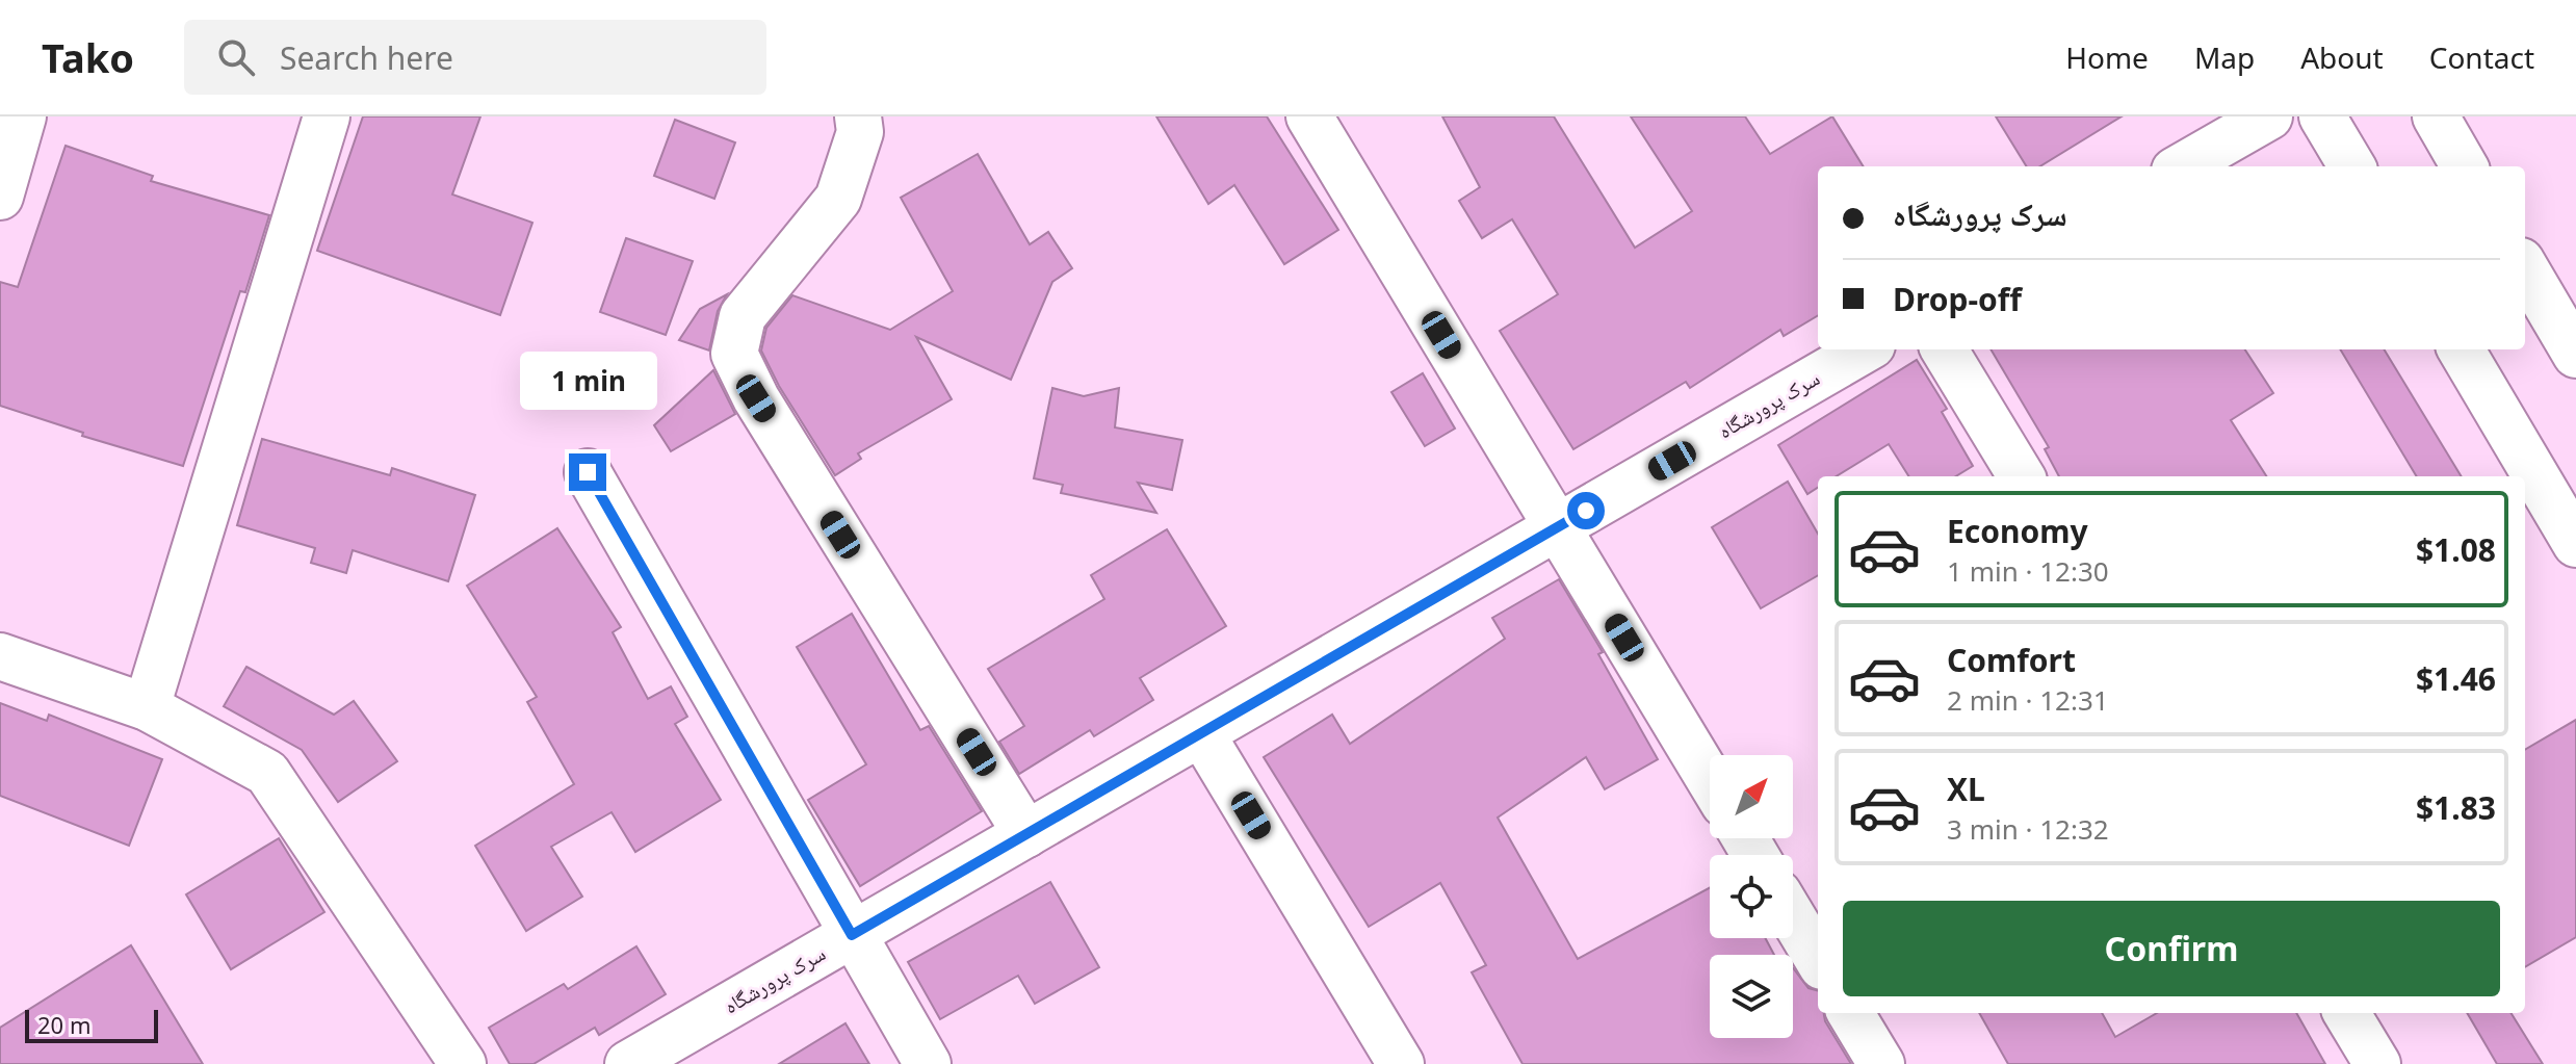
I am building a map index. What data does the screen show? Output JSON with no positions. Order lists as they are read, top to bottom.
{
  "streets": {
    "street": ["سرک پرورشگاه"]
  },
  "scale_bar": "20 m",
  "north": "top right",
  "page": {
    "header": "Tako",
    "search": "Search here",
    "nav": [
      "Home",
      "Map",
      "About",
      "Contact"
    ],
    "banner": ["سرک پرورشگاه", "Drop-off"],
    "bubble": "1 min",
    "list": [
      {
        "name": "Economy",
        "note": "1 min · 12:30",
        "value": "$1.08"
      },
      {
        "name": "Comfort",
        "note": "2 min · 12:31",
        "value": "$1.46"
      },
      {
        "name": "XL",
        "note": "3 min · 12:32",
        "value": "$1.83"
      }
    ],
    "buttons": "Confirm",
    "scale": "20 m"
  }
}
